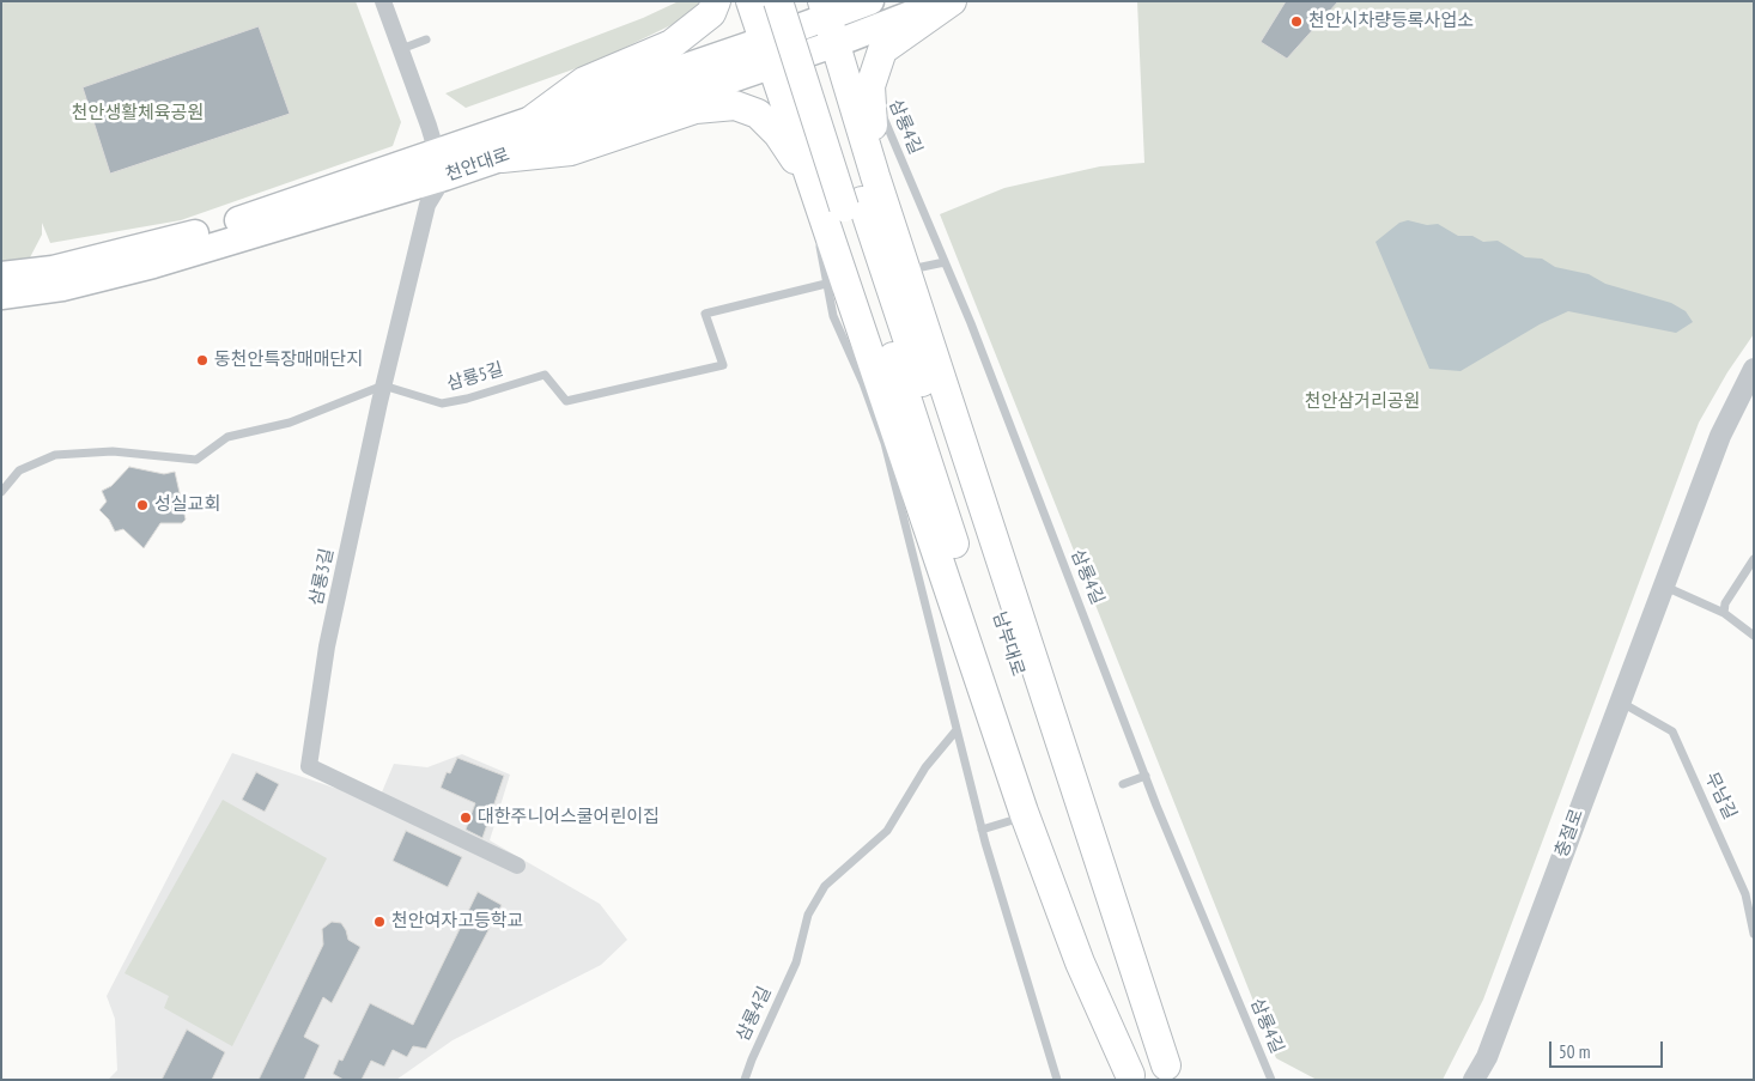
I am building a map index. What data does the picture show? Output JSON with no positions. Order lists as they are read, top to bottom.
{
  "streets": {
    "highway": ["남부대로"],
    "main road": ["천안대로"],
    "street": ["삼룡3길", "충절로"],
    "lane": ["삼룡4길", "삼룡5길", "무남길"]
  },
  "crossings": [
    ["천안대로", "삼룡3길"],
    ["삼룡5길", "삼룡3길"],
    ["무남길", "충절로"]
  ],
  "parks": ["천안생활체육공원", "천안삼거리공원"],
  "places": [
    "천안시차량등록사업소",
    "동천안특장매매단지",
    "성실교회",
    "대한주니어스쿨어린이집",
    "천안여자고등학교"
  ],
  "scale_bar": "50 m"
}
